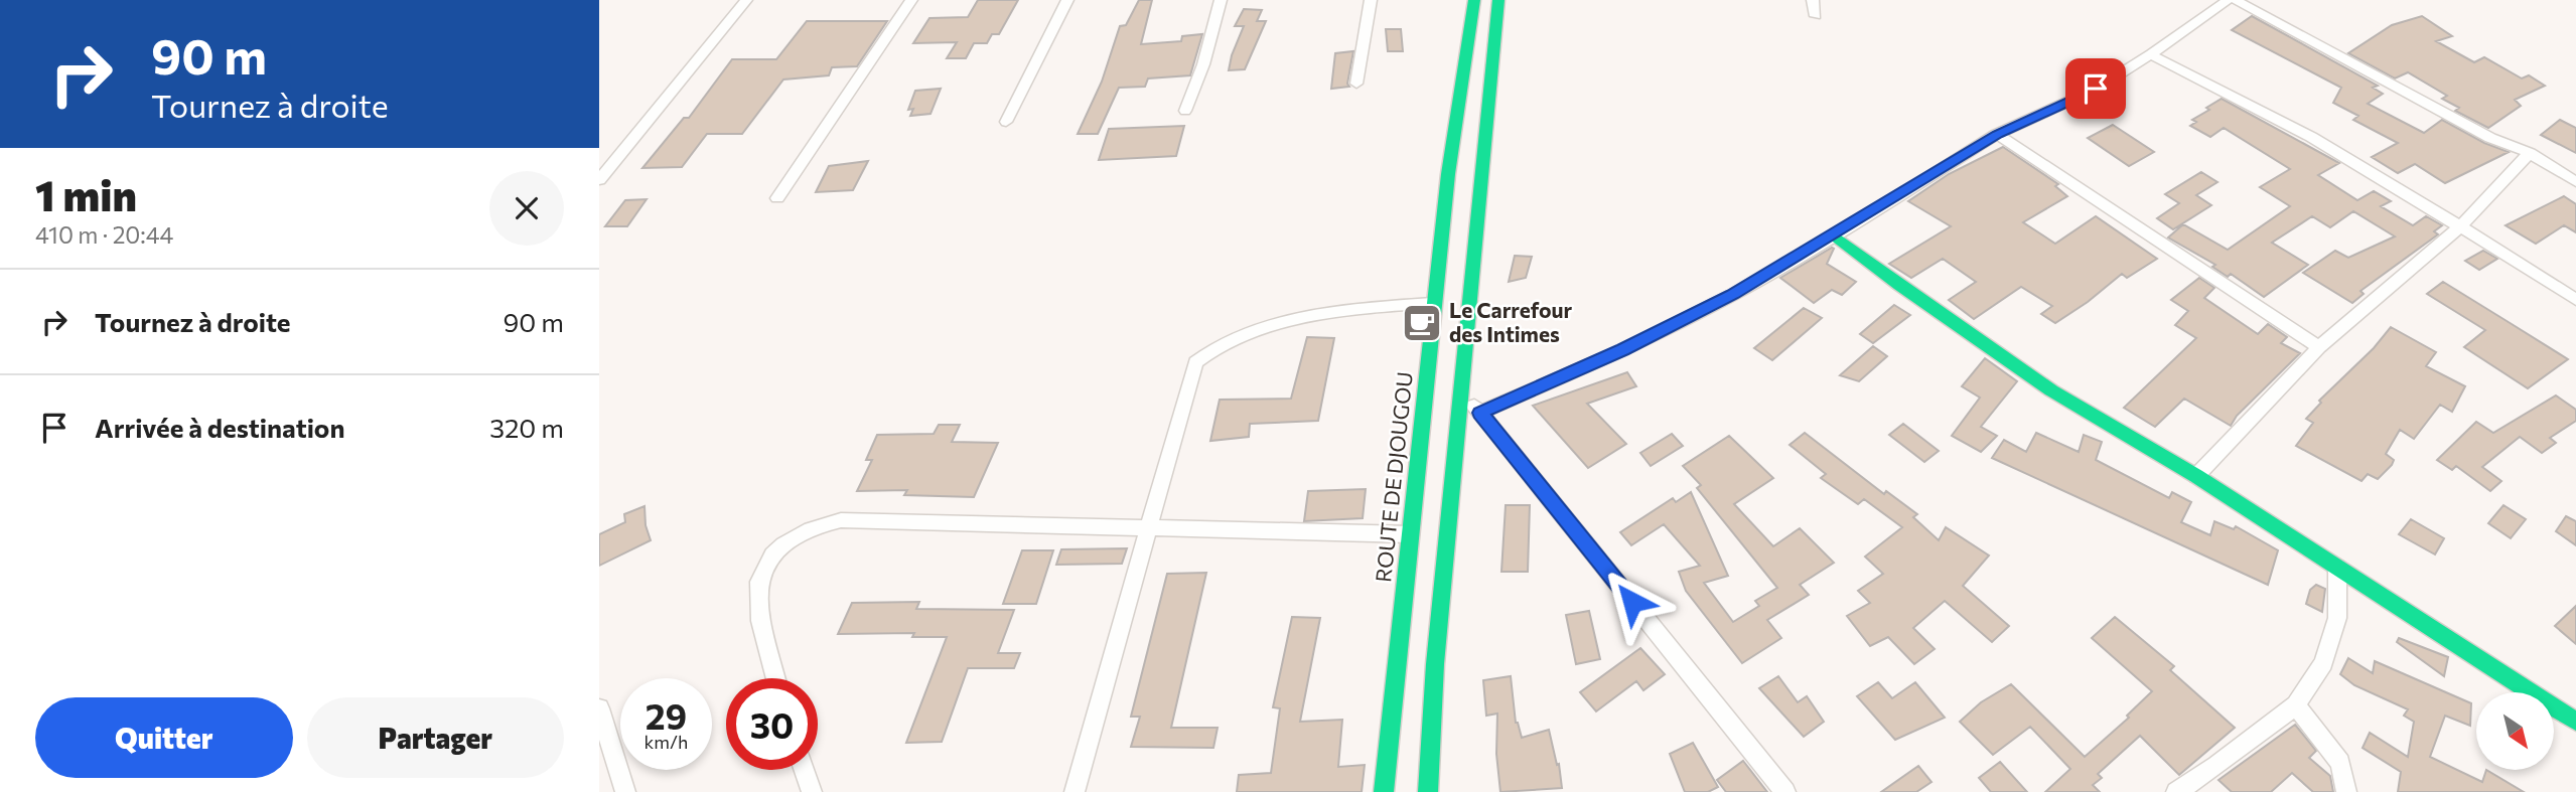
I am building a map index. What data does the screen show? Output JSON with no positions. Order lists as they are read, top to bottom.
{
  "streets": {
    "main road": ["ROUTE DE DJOUGOU"]
  },
  "places": {
    "cafe": ["Le Carrefour des Intimes"]
  },
  "north": "bottom right",
  "page": {
    "turn": ["90 m", "Tournez à droite"],
    "heading": ["1 min", "410 m · 20:44"],
    "list": [
      {
        "name": "Tournez à droite",
        "value": "90 m"
      },
      {
        "name": "Arrivée à destination",
        "value": "320 m"
      }
    ],
    "speed": "29 km/h",
    "limit": "30",
    "buttons": ["Quitter", "Partager"]
  }
}
